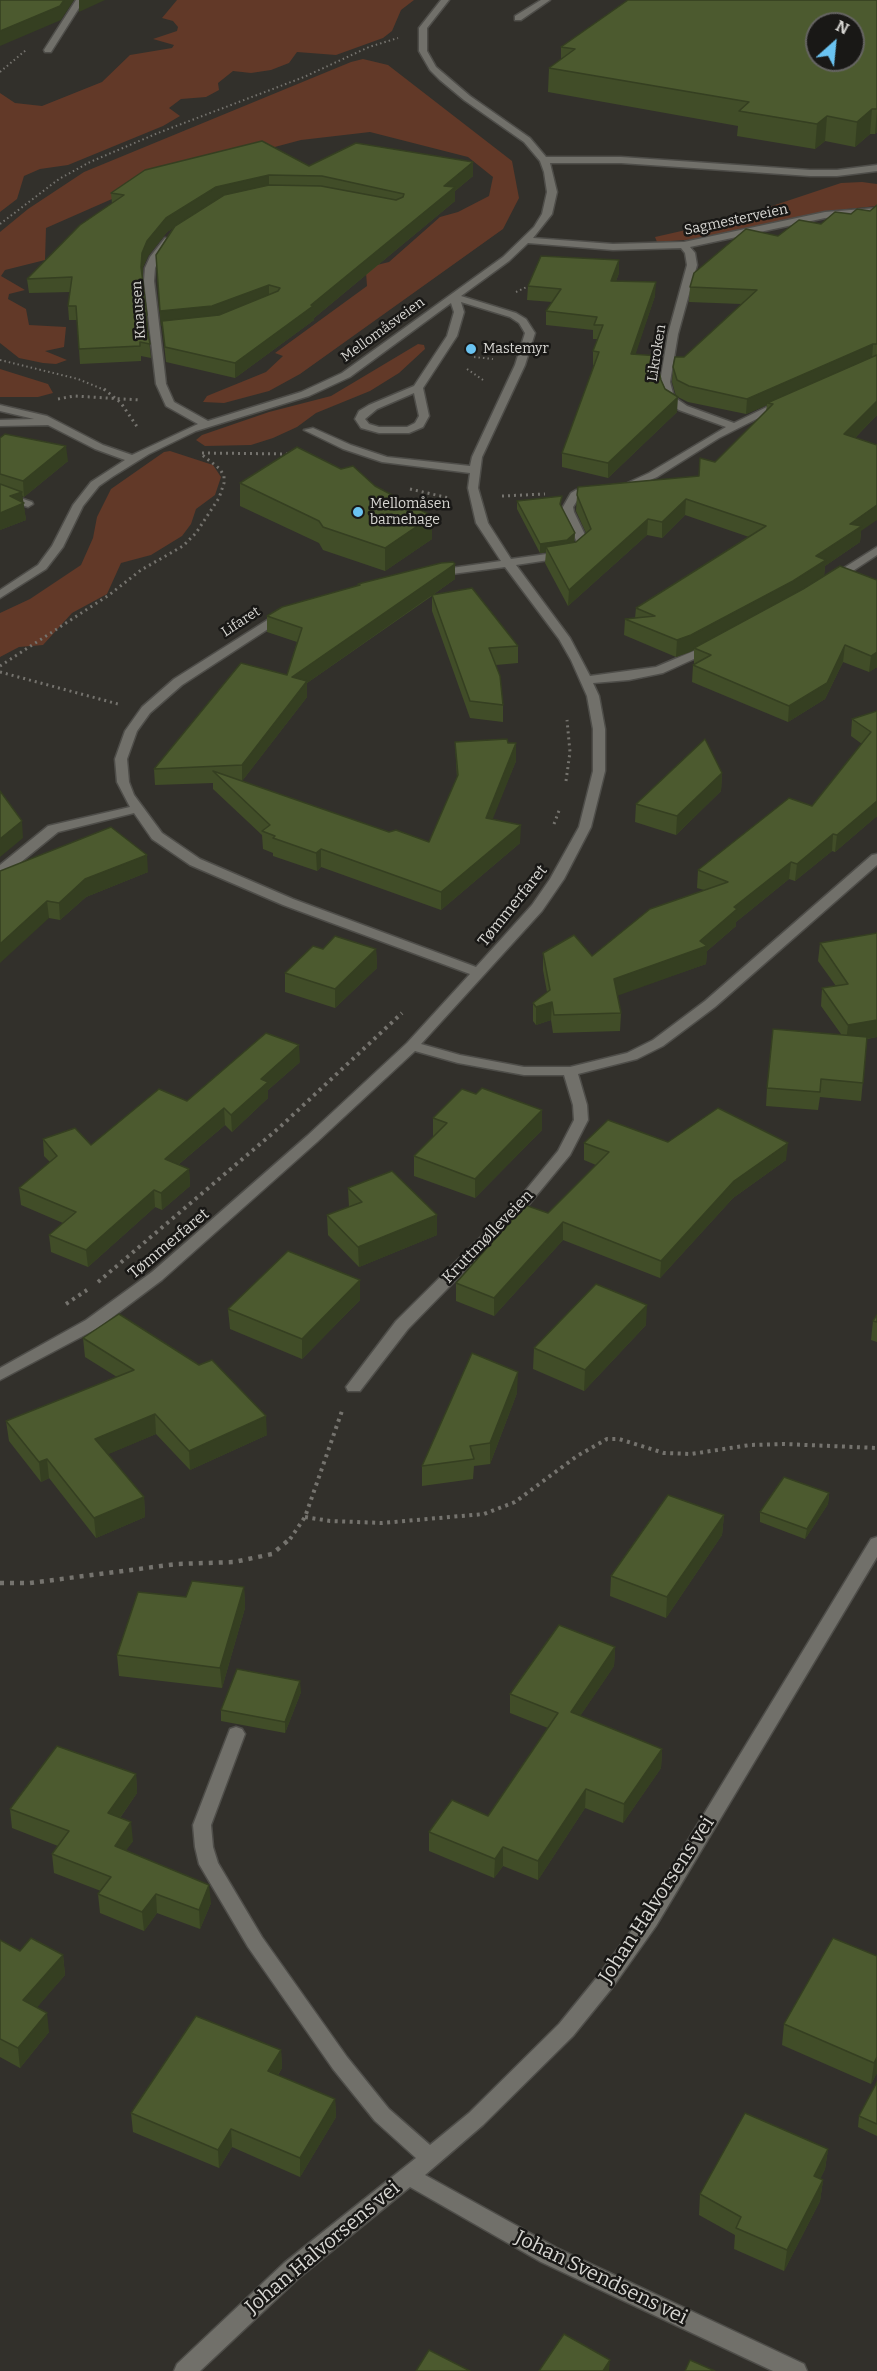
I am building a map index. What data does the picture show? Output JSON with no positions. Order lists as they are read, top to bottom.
{
  "streets": {
    "street": [
      "Sagmesterveien",
      "Knausen",
      "Mellomåsveien",
      "Likroken",
      "Lifaret",
      "Tømmerfaret",
      "Kruttmølleveien",
      "Johan Halvorsens vei",
      "Johan Svendsens vei"
    ]
  },
  "crossings": [
    ["Sagmesterveien", "Mellomåsveien"],
    ["Sagmesterveien", "Likroken"],
    ["Knausen", "Mellomåsveien"],
    ["Mellomåsveien", "Tømmerfaret"],
    ["Lifaret", "Tømmerfaret"],
    ["Johan Halvorsens vei", "Johan Svendsens vei"]
  ],
  "places": ["Mastemyr", "Mellomåsen barnehage"],
  "north": "top right"
}
